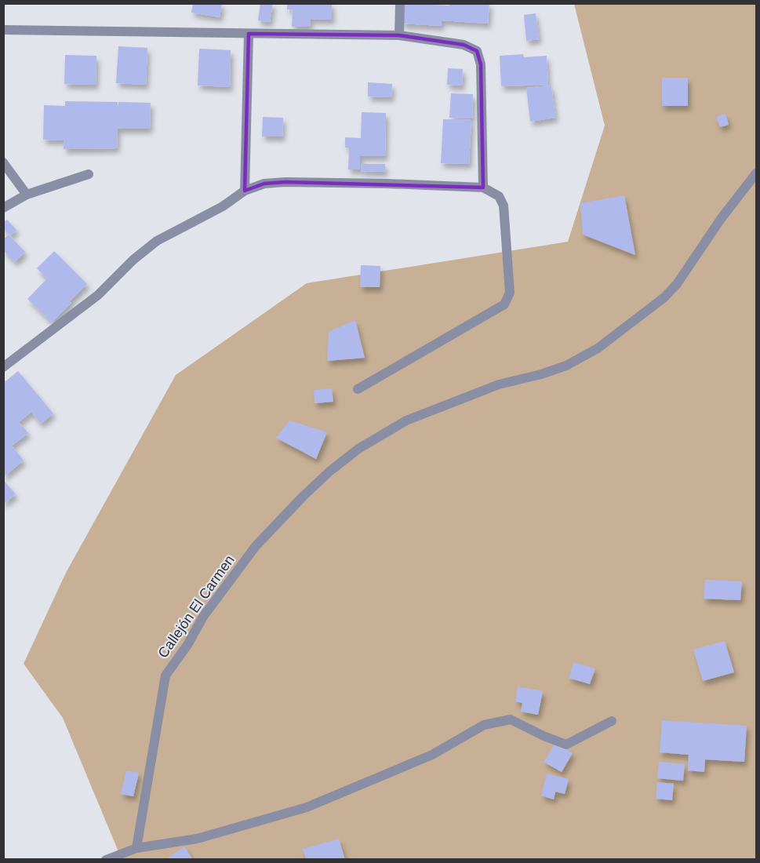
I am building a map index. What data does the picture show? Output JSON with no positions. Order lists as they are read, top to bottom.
{
  "streets": {
    "street": ["Callejón El Carmen"]
  }
}
